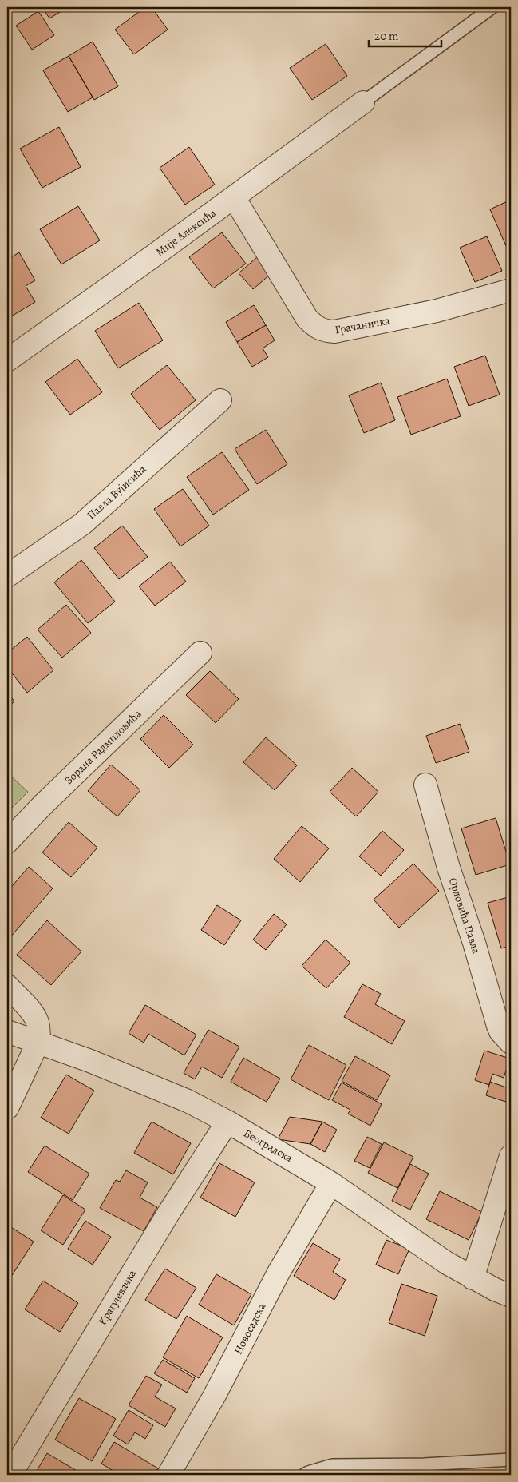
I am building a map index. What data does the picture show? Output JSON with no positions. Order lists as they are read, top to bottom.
{
  "streets": {
    "street": [
      "Мије Алексића",
      "Грачаничка",
      "Павла Вујисића",
      "Зорана Радмиловића",
      "Орловића Павла",
      "Београдска",
      "Крагујевачка",
      "Новосадска"
    ]
  },
  "crossings": [
    ["Мије Алексића", "Грачаничка"],
    ["Београдска", "Крагујевачка"],
    ["Београдска", "Новосадска"]
  ],
  "scale_bar": "20 m"
}
